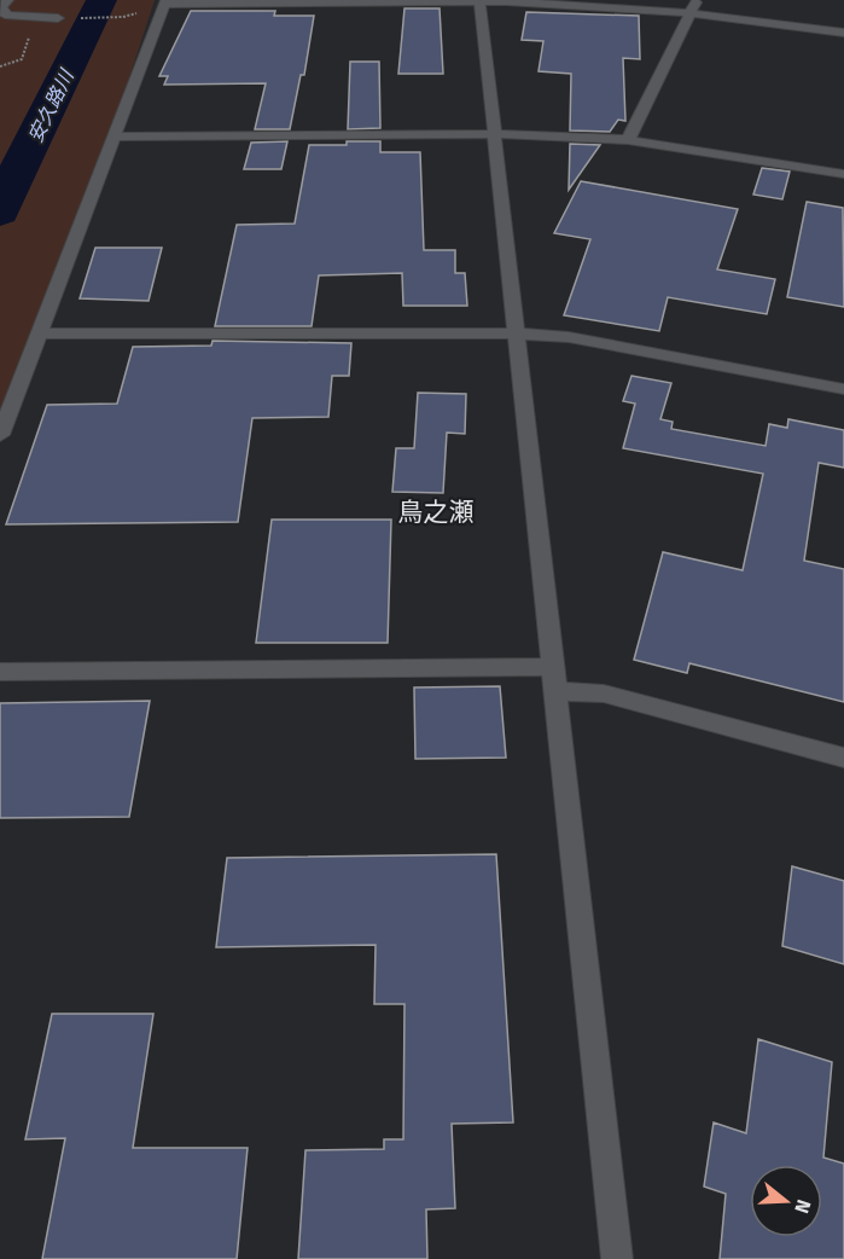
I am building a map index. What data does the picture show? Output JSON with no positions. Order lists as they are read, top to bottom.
{
  "districts": ["鳥之瀬"],
  "water": ["安久路川"],
  "north": "right"
}
